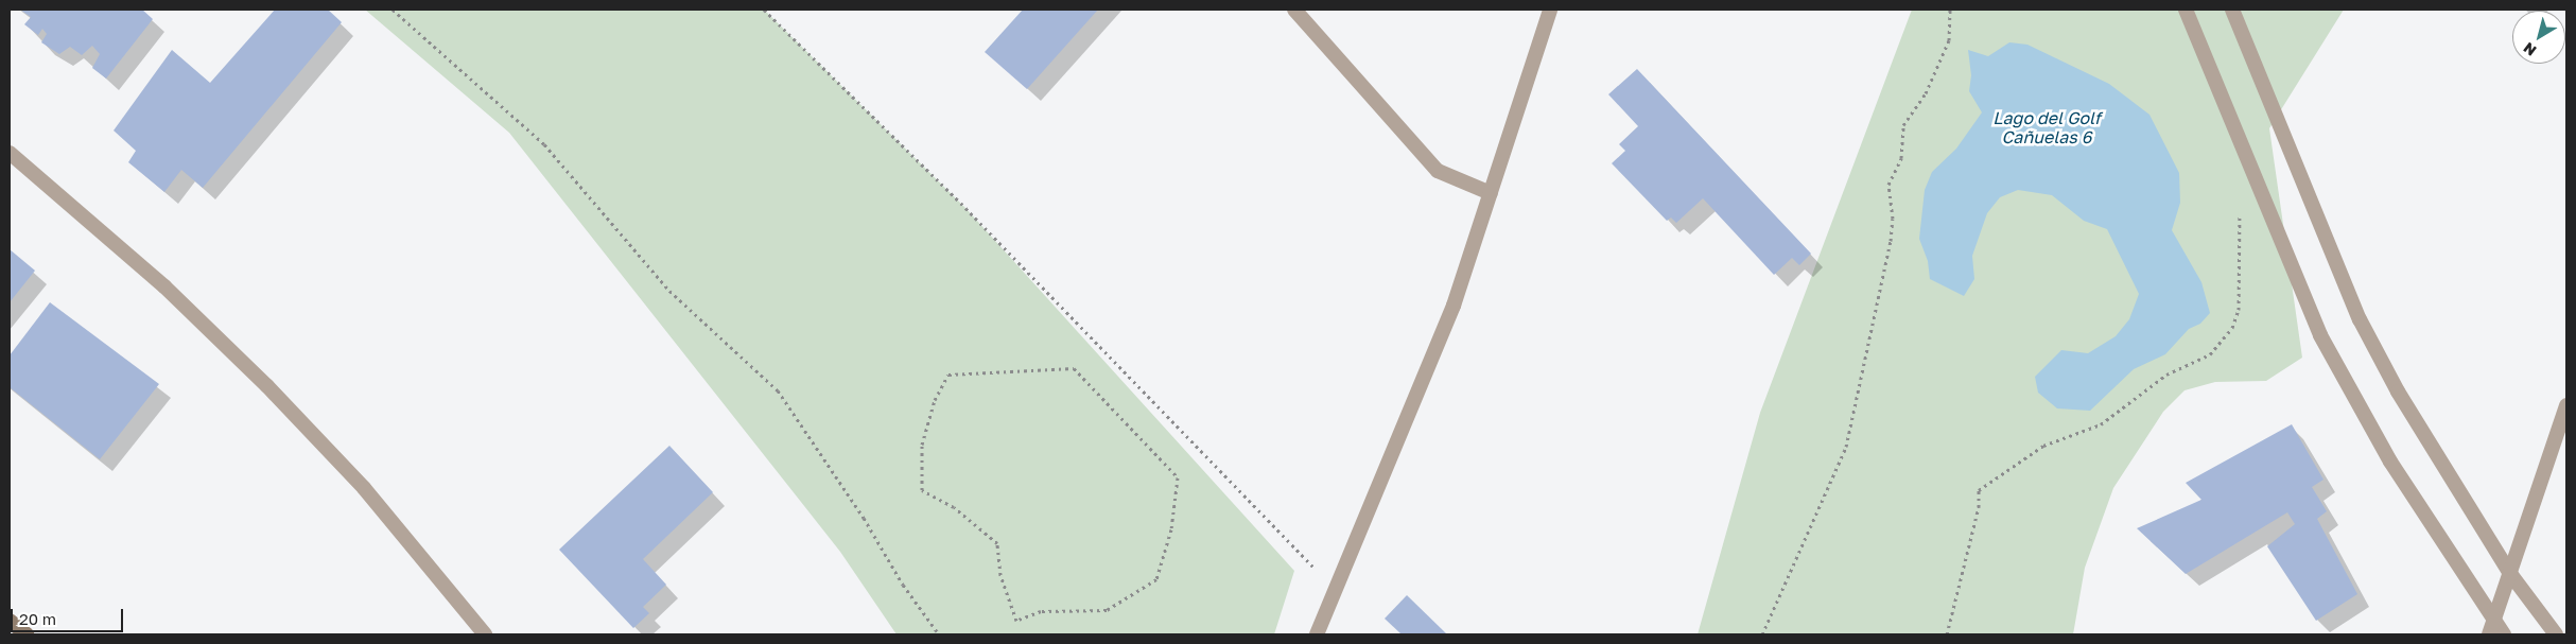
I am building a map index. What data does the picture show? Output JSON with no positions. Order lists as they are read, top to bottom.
{
  "water": ["Lago del Golf Cañuelas 6"],
  "scale_bar": "20 m",
  "north": "bottom left"
}
